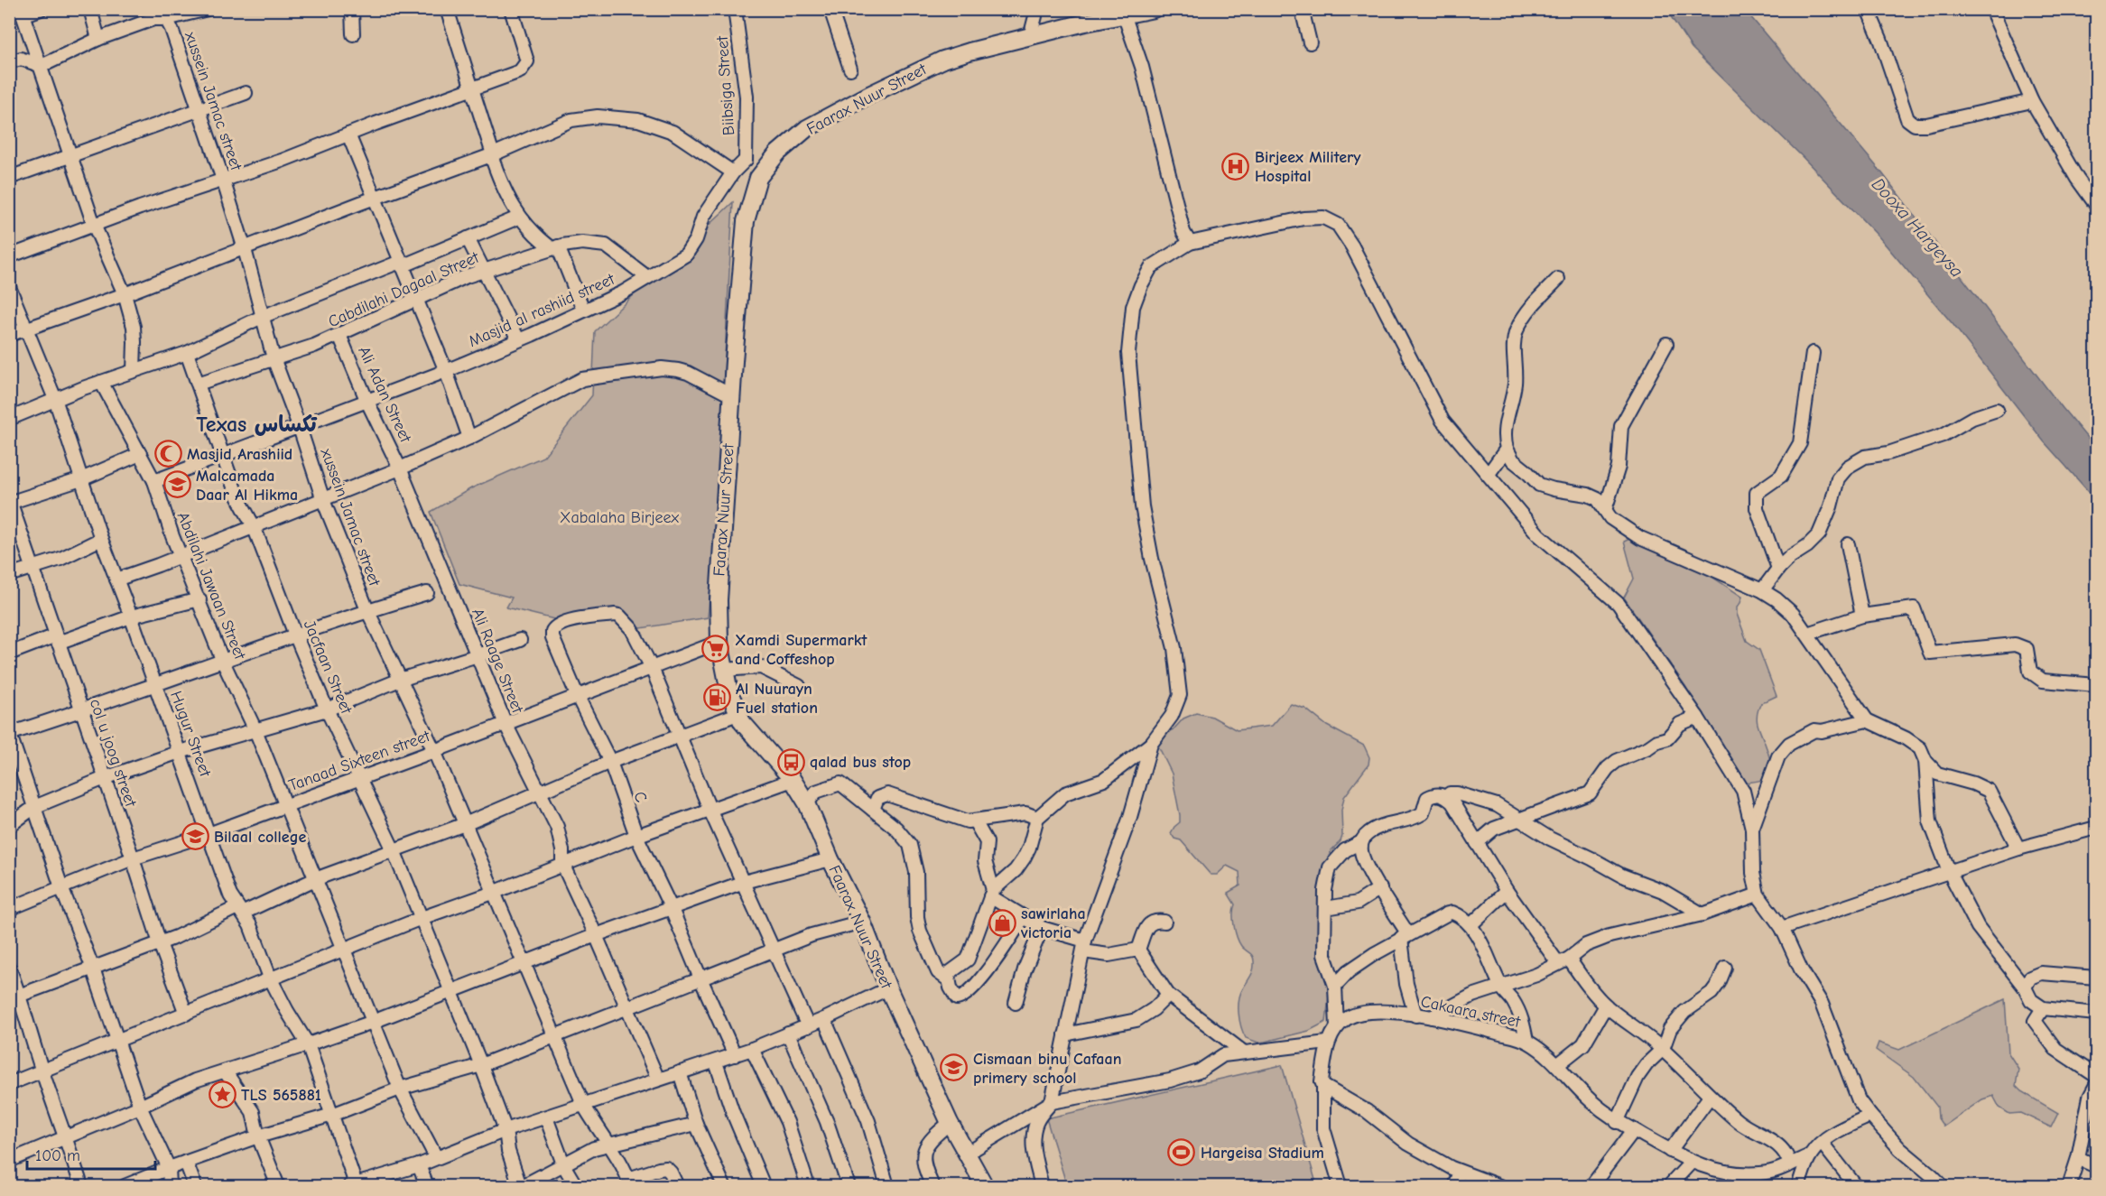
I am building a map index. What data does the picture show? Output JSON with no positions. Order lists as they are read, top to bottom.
{
  "streets": {
    "main road": ["Faarax Nuur Street"],
    "street": [
      "Biibsiga Street",
      "xussein Jamac street",
      "Cabdilahi Dagaal Street",
      "Masjid al rashiid street",
      "Ali Adan Street",
      "Abdilahi Jawaan Street",
      "Ali Raage Street",
      "Jacfaan Street",
      "Hugur Street",
      "col u joog street",
      "Tanaad Sixteen street",
      "C",
      "Cakaara street"
    ]
  },
  "crossings": [
    ["Biibsiga Street", "Masjid al rashiid street"],
    ["Faarax Nuur Street", "Tanaad Sixteen street"],
    ["xussein Jamac street", "Cabdilahi Dagaal Street"],
    ["xussein Jamac street", "Masjid al rashiid street"],
    ["xussein Jamac street", "Tanaad Sixteen street"],
    ["Cabdilahi Dagaal Street", "Masjid al rashiid street"],
    ["Cabdilahi Dagaal Street", "Ali Adan Street"],
    ["Cabdilahi Dagaal Street", "Jacfaan Street"],
    ["Masjid al rashiid street", "Ali Adan Street"],
    ["Masjid al rashiid street", "Abdilahi Jawaan Street"],
    ["Masjid al rashiid street", "Jacfaan Street"],
    ["Ali Adan Street", "Ali Raage Street"],
    ["Abdilahi Jawaan Street", "Tanaad Sixteen street"],
    ["Ali Raage Street", "Tanaad Sixteen street"],
    ["Jacfaan Street", "Tanaad Sixteen street"],
    ["Hugur Street", "Tanaad Sixteen street"],
    ["col u joog street", "Tanaad Sixteen street"],
    ["Tanaad Sixteen street", "C"]
  ],
  "districts": ["Texas تكساس"],
  "water": ["Dooxa Hargeysa"],
  "parks": ["Xabalaha Birjeex"],
  "places": {
    "hospital": ["Birjeex Militery Hospital"],
    "mosque": ["Masjid Arashiid"],
    "school or university": ["Malcamada Daar Al Hikma", "Bilaal college", "Cismaan binu Cafaan primery school"],
    "supermarket": ["Xamdi Supermarkt and Coffeshop"],
    "fuel station": ["Al Nuurayn Fuel station"],
    "bus stop": ["qalad bus stop"],
    "shop": ["sawirlaha victoria"],
    "place": ["TLS 565881"],
    "sports": ["Hargeisa Stadium"]
  },
  "scale_bar": "100 m"
}
